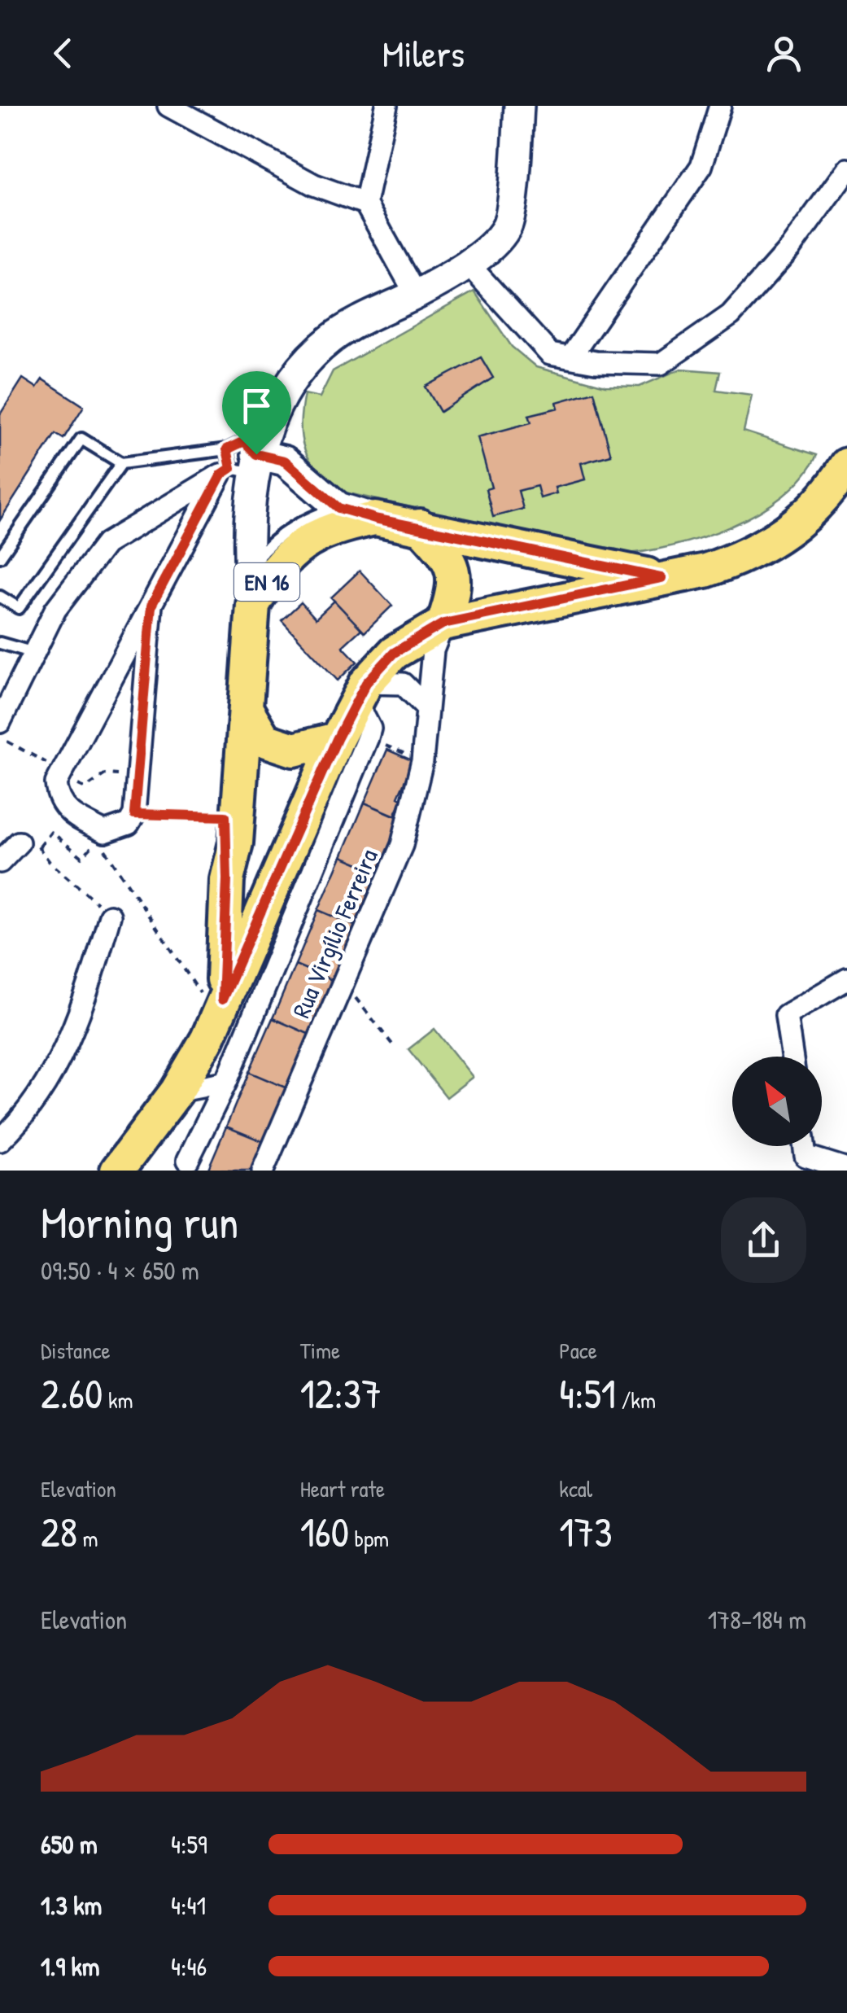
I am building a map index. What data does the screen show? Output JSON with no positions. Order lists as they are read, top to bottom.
{
  "streets": {
    "main road": ["EN 16"],
    "street": ["Rua Virgílio Ferreira"]
  },
  "crossings": [
    ["EN 16", "Rua Virgílio Ferreira"]
  ],
  "north": "top left",
  "page": {
    "header": "Milers",
    "heading": ["Morning run", "09:50 · 4 × 650 m"],
    "stats": [
      ["Distance", "2.60 km"],
      ["Time", "12:37"],
      ["Pace", "4:51 /km"],
      ["Elevation", "28 m"],
      ["Heart rate", "160 bpm"],
      ["kcal", "173"]
    ],
    "chart": ["Elevation", "178–184 m"],
    "list": [
      {
        "name": "650 m",
        "note": "4:59"
      },
      {
        "name": "1.3 km",
        "note": "4:41"
      },
      {
        "name": "1.9 km",
        "note": "4:46"
      }
    ]
  }
}
